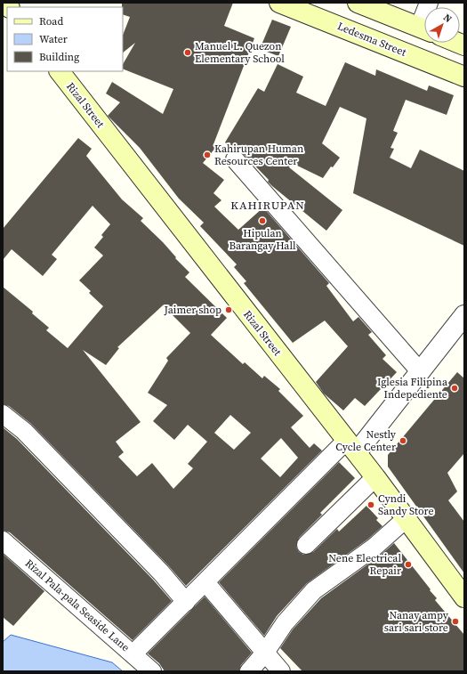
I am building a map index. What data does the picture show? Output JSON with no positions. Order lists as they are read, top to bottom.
{
  "streets": {
    "main road": ["Ledesma Street", "Rizal Street"],
    "street": ["Rizal Pala-pala Seaside Lane"]
  },
  "districts": ["KAHIRUPAN"],
  "places": [
    "Manuel L. Quezon Elementary School",
    "Kahirupan Human Resources Center",
    "Hipulan Barangay Hall",
    "Jaimer shop",
    "Iglesia Filipina Indepediente",
    "Nestly Cycle Center",
    "Cyndi Sandy Store",
    "Nene Electrical Repair",
    "Nanay ampy sari sari store"
  ],
  "legend": ["Road", "Water", "Building"],
  "north": "top right"
}
